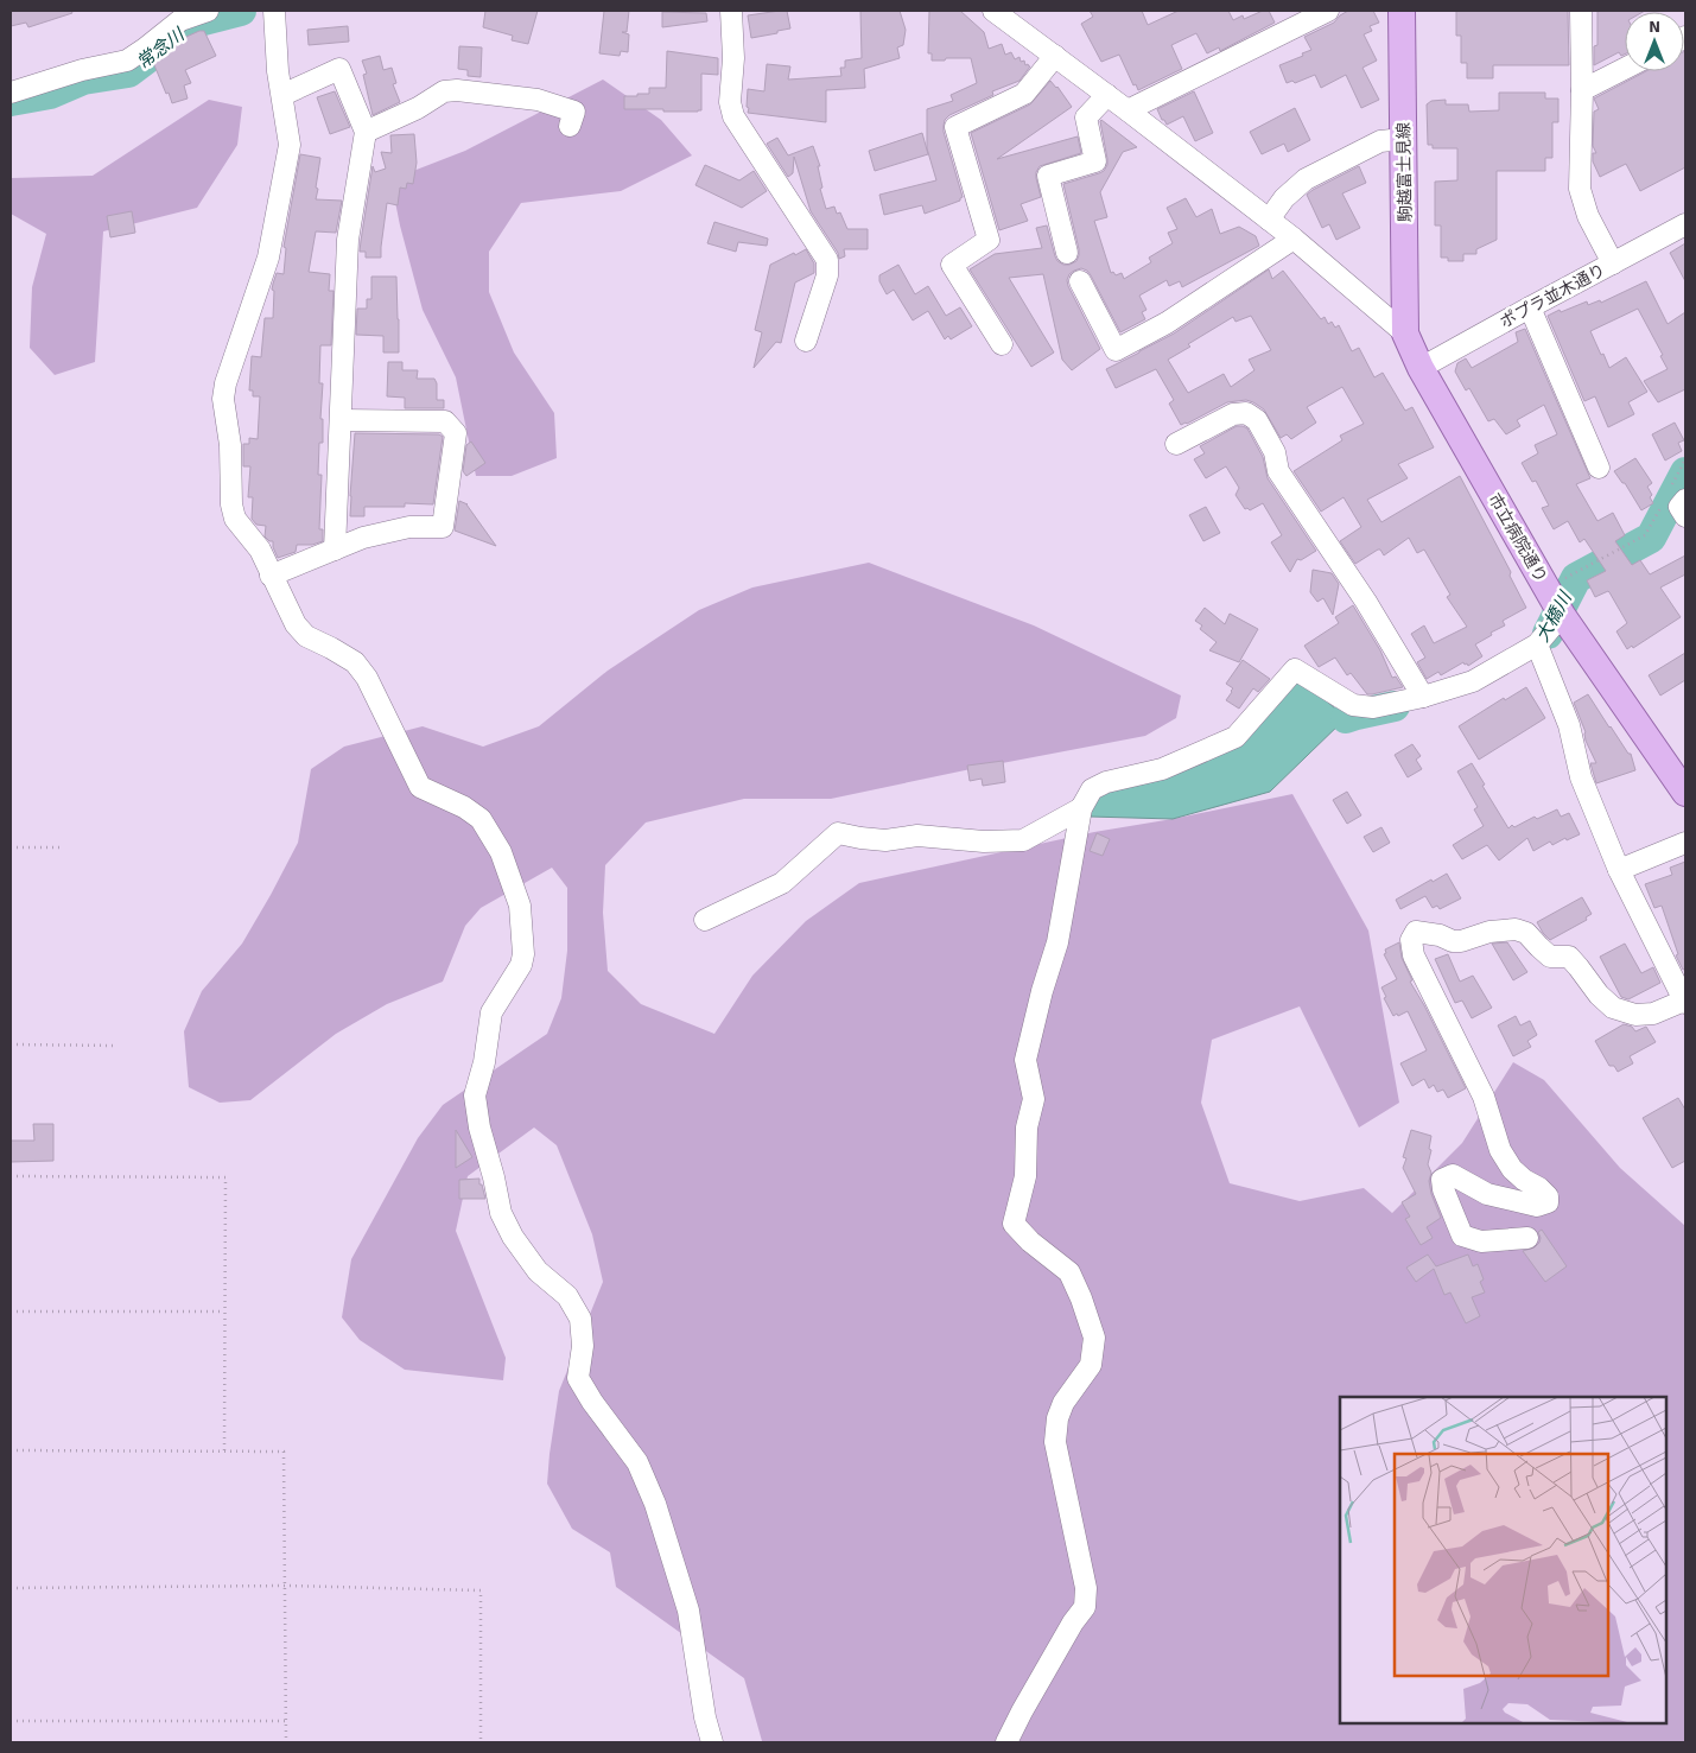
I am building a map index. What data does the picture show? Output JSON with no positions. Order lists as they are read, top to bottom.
{
  "streets": {
    "main road": ["駒越富士見線", "市立病院通り"],
    "street": ["ポプラ並木通り"]
  },
  "crossings": [
    ["駒越富士見線", "市立病院通り"],
    ["ポプラ並木通り", "市立病院通り"]
  ],
  "water": ["常念川", "大橋川"],
  "north": "top"
}
